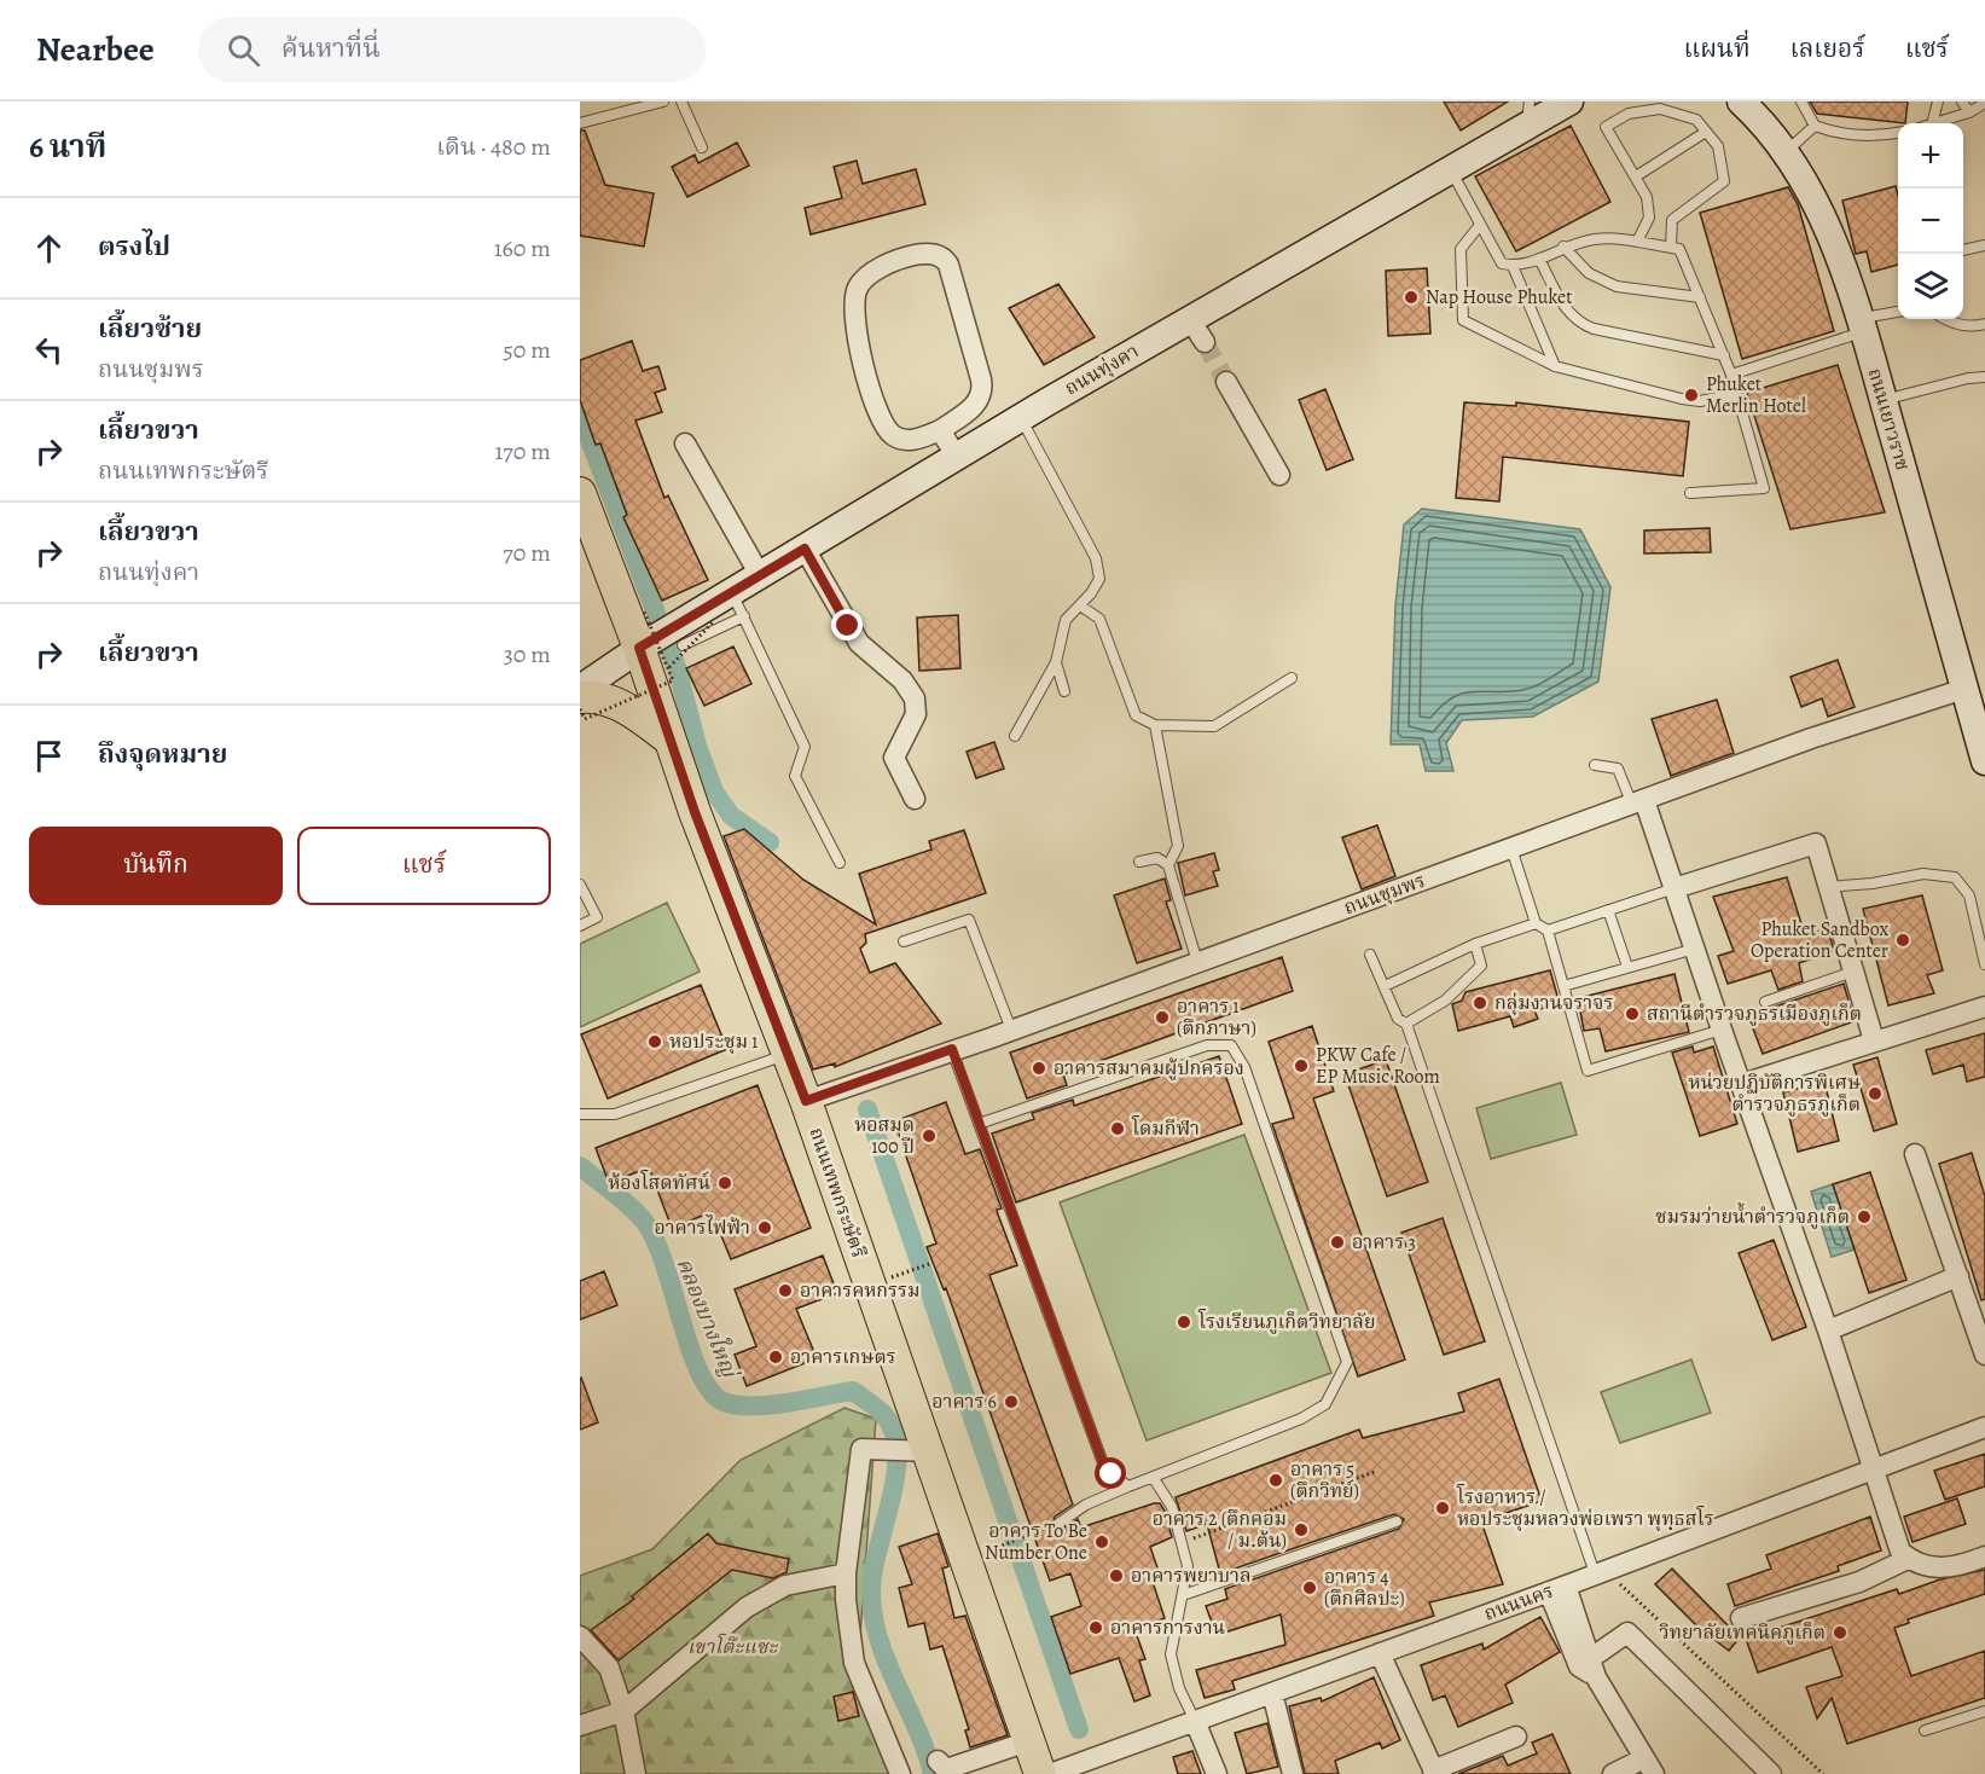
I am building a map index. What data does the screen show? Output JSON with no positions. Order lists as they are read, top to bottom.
{
  "streets": {
    "main road": ["ถนนทุ่งคา", "ถนนเยาวราช", "ถนนเทพกระษัตรี"],
    "street": ["ถนนชุมพร", "ถนนนคร"]
  },
  "crossings": [
    ["ถนนทุ่งคา", "ถนนเทพกระษัตรี"],
    ["ถนนเยาวราช", "ถนนชุมพร"],
    ["ถนนชุมพร", "ถนนเทพกระษัตรี"]
  ],
  "water": ["คลองบางใหญ่"],
  "parks": ["เขาโต๊ะแซะ"],
  "places": [
    "Nap House Phuket",
    "Phuket Merlin Hotel",
    "Phuket Sandbox Operation Center",
    "กลุ่มงานจราจร",
    "สถานีตำรวจภูธรเมืองภูเก็ต",
    "อาคาร 1 (ตึกภาษา)",
    "หอประชุม 1",
    "PKW Cafe / EP Music Room",
    "อาคารสมาคมผู้ปกครอง",
    "หน่วยปฏิบัติการพิเศษ ตำรวจภูธรภูเก็ต",
    "โดมกีฬา",
    "หอสมุด 100 ปี",
    "ห้องโสดทัศน์",
    "ชมรมว่ายน้ำตำรวจภูเก็ต",
    "อาคารไฟฟ้า",
    "อาคาร 3",
    "อาคารคหกรรม",
    "โรงเรียนภูเก็ตวิทยาลัย",
    "อาคารเกษตร",
    "อาคาร 6",
    "อาคาร 5 (ตึกวิทย์)",
    "โรงอาหาร / หอประชุมหลวงพ่อเพรา พุทฺธสโร",
    "อาคาร 2 (ตึกคอม / ม.ต้น)",
    "อาคาร To Be Number One",
    "อาคารพยาบาล",
    "อาคาร 4 (ตึกศิลปะ)",
    "อาคารการงาน",
    "วิทยาลัยเทคนิคภูเก็ต"
  ],
  "page": {
    "header": "Nearbee",
    "search": "ค้นหาที่นี่",
    "nav": ["แผนที่", "เลเยอร์", "แชร์"],
    "heading": ["6 นาที", "เดิน · 480 m"],
    "map_buttons": ["+", "−"],
    "list": [
      ["ตรงไป", "160 m"],
      ["เลี้ยวซ้าย", "ถนนชุมพร", "50 m"],
      ["เลี้ยวขวา", "ถนนเทพกระษัตรี", "170 m"],
      ["เลี้ยวขวา", "ถนนทุ่งคา", "70 m"],
      ["เลี้ยวขวา", "30 m"],
      "ถึงจุดหมาย"
    ],
    "buttons": ["บันทึก", "แชร์"]
  }
}
